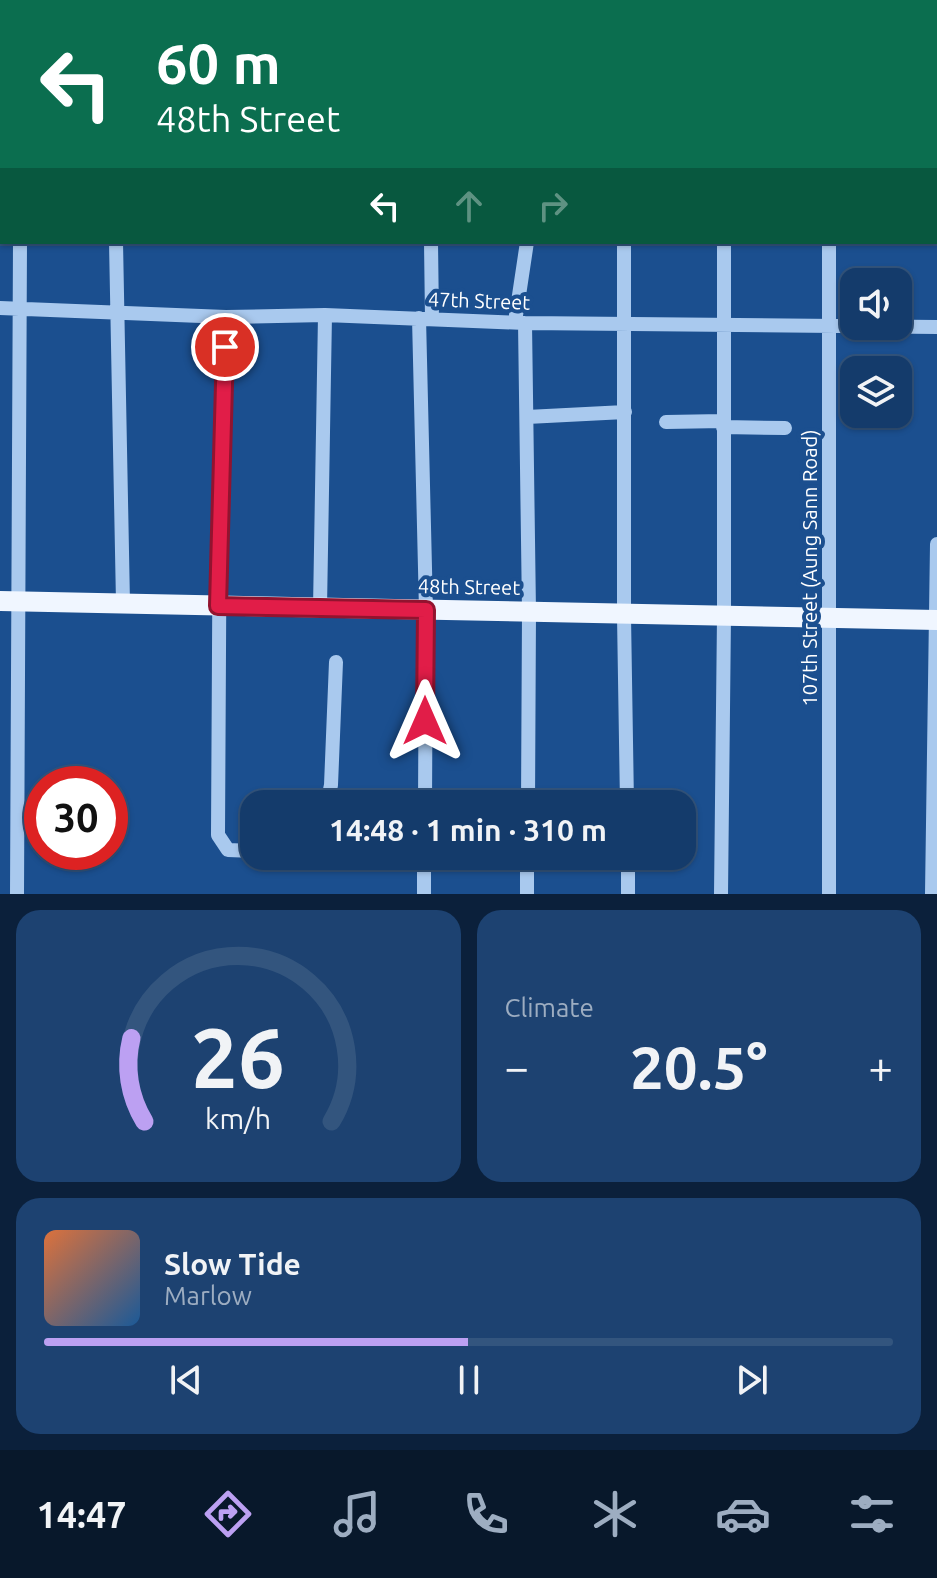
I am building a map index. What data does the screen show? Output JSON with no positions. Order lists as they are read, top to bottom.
{
  "streets": {
    "main road": ["48th Street"],
    "street": ["47th Street", "107th Street (Aung Sann Road)"]
  },
  "crossings": [
    ["47th Street", "107th Street (Aung Sann Road)"],
    ["107th Street (Aung Sann Road)", "48th Street"]
  ],
  "page": {
    "turn": ["60 m", "48th Street"],
    "limit": "30",
    "trip": "14:48 · 1 min · 310 m",
    "tile": "Climate",
    "heat": ["−", "20.5°", "+"],
    "song": ["Slow Tide", "Marlow"],
    "tabs": "14:47",
    "gauge": ["26", "km/h"]
  }
}
